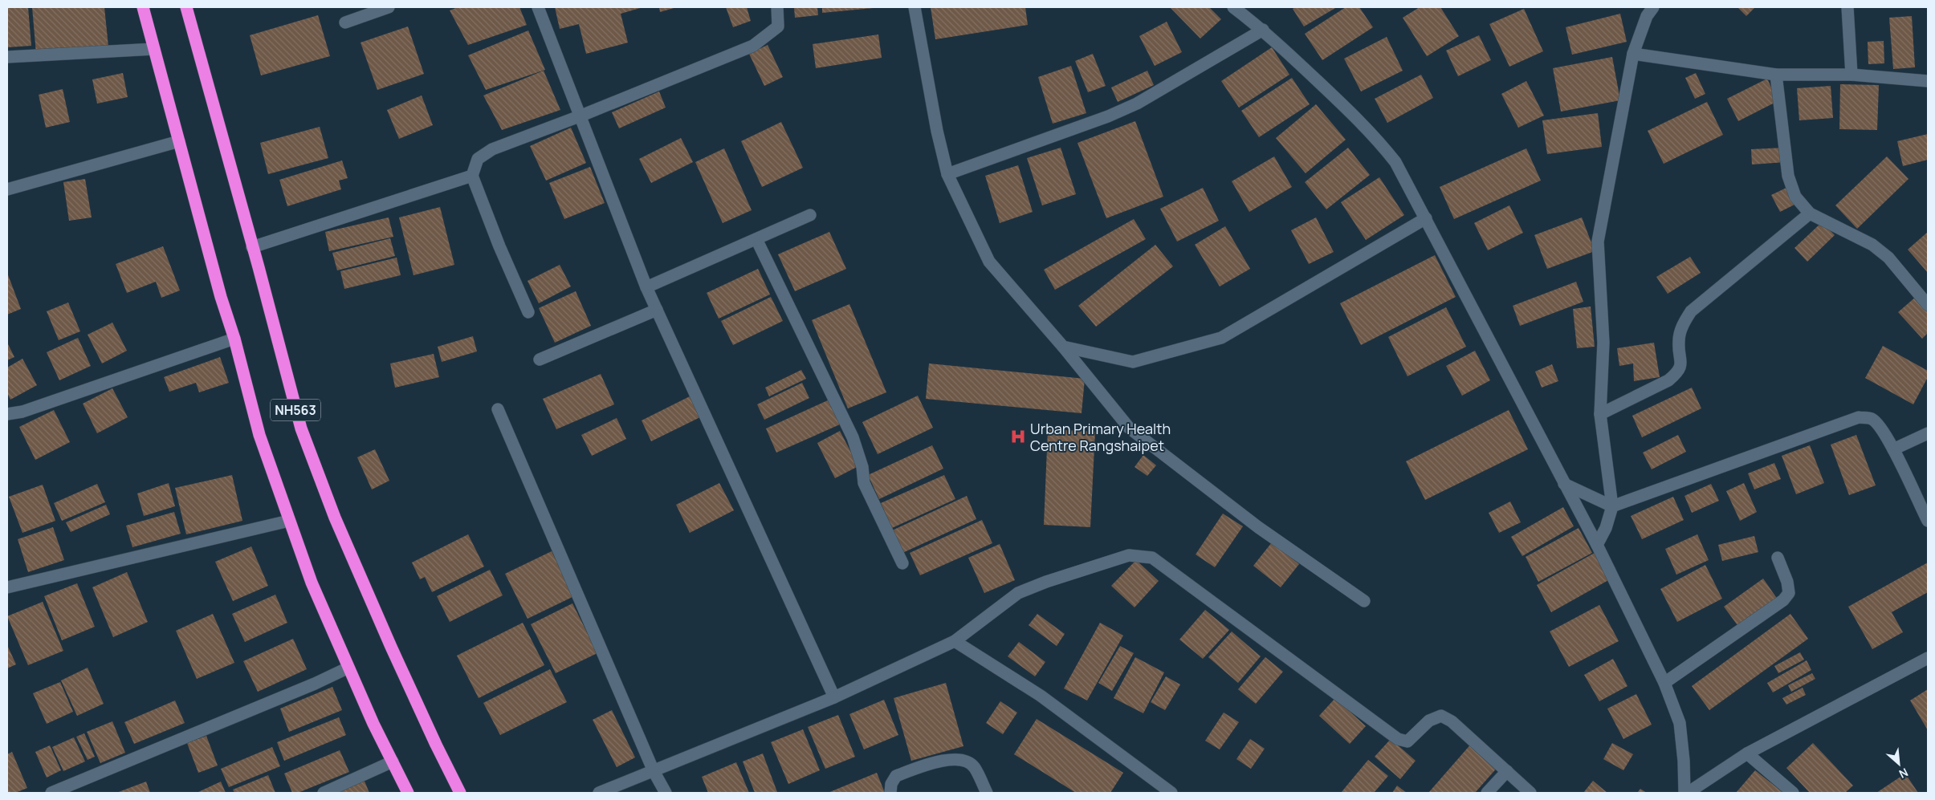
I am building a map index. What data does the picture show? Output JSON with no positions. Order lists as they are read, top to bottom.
{
  "streets": {
    "highway": ["NH563"]
  },
  "places": {
    "hospital": ["Urban Primary Health Centre Rangshaipet"]
  },
  "north": "bottom right"
}
